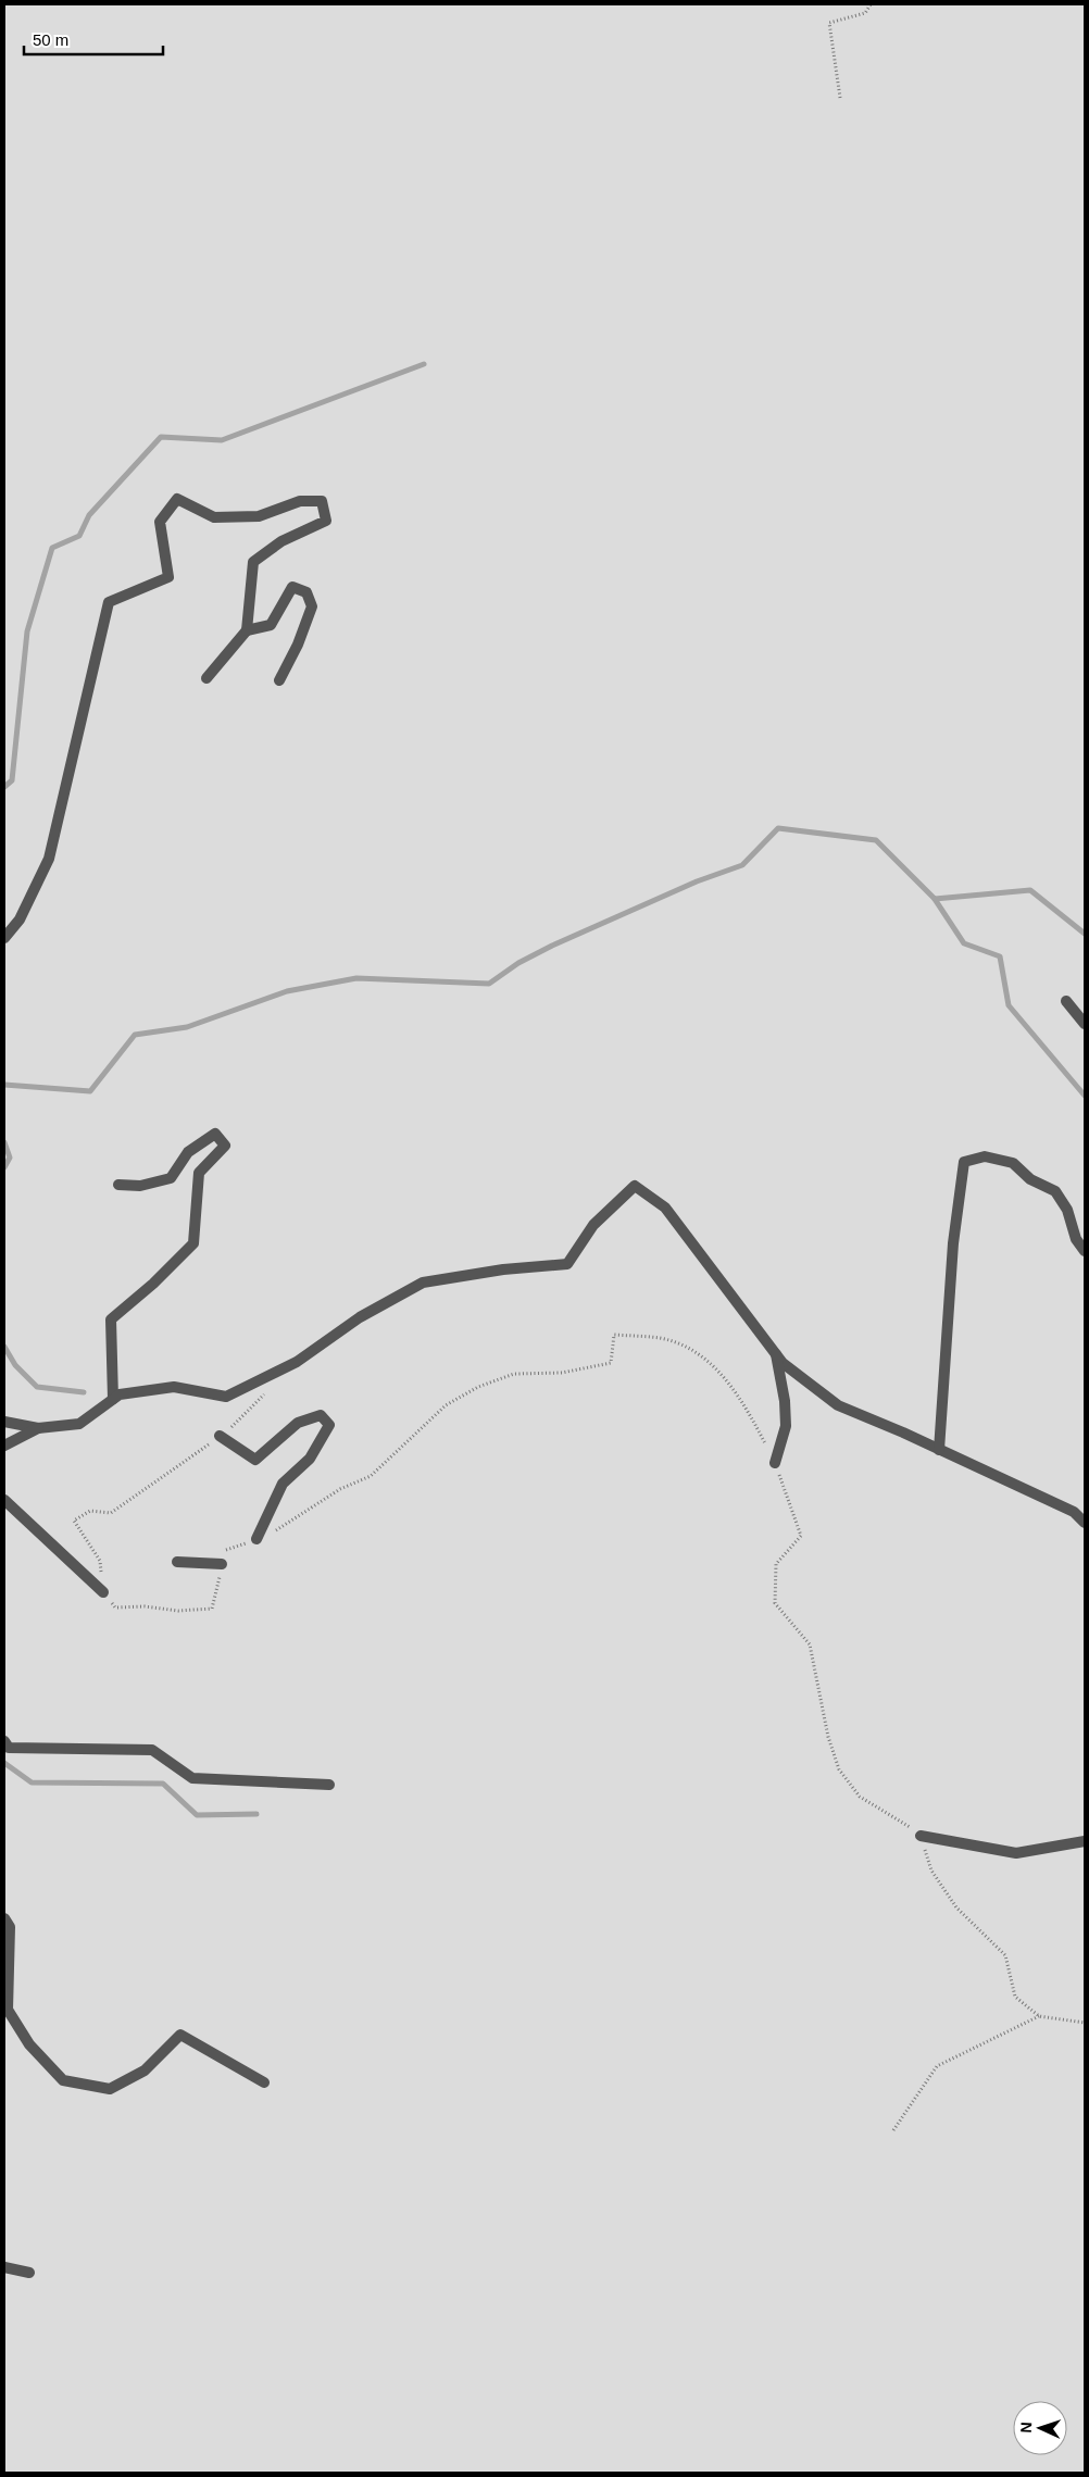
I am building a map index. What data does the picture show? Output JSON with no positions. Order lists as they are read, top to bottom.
{
  "scale_bar": "50 m",
  "north": "left"
}
